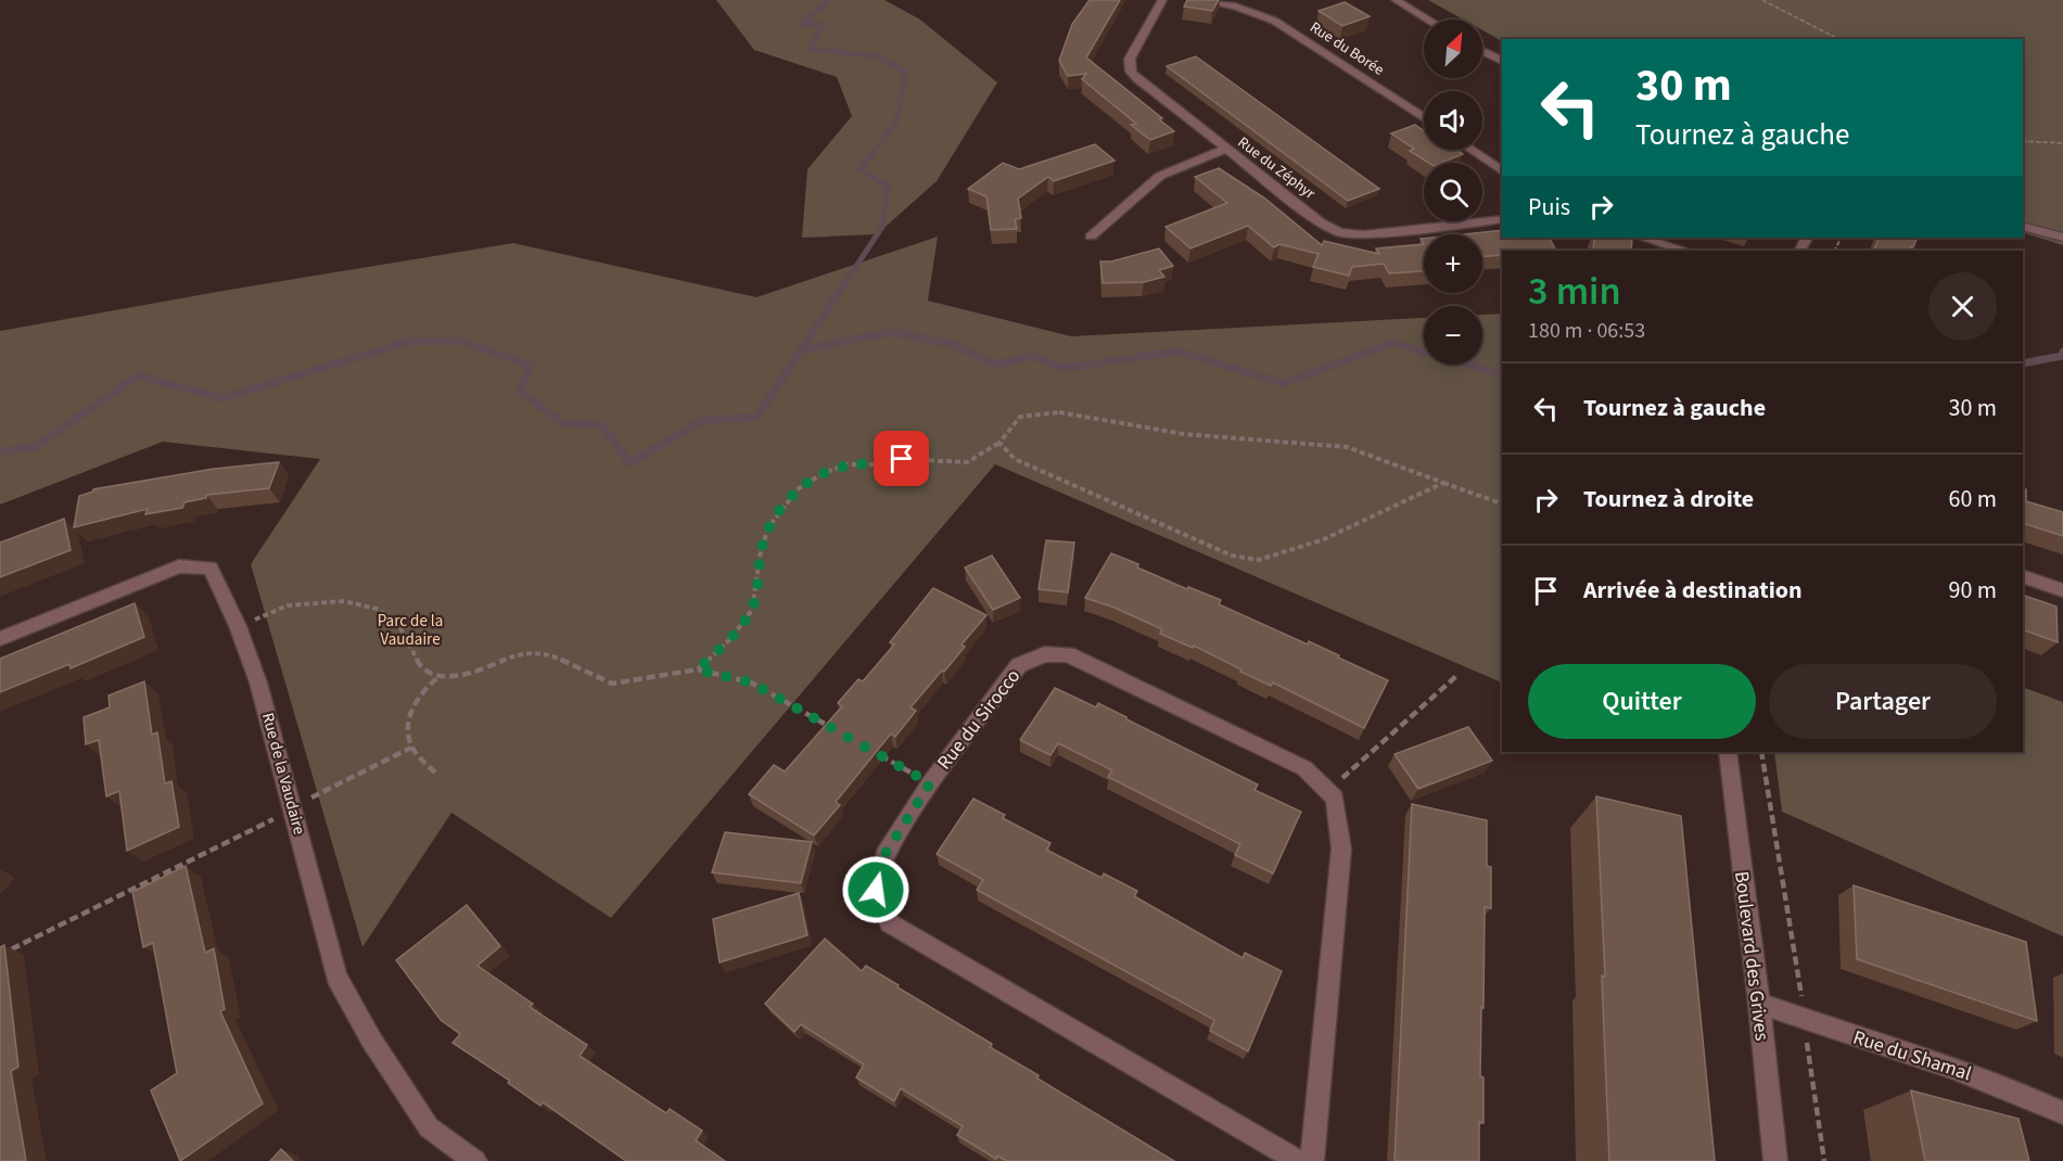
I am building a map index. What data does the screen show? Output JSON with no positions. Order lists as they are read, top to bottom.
{
  "streets": {
    "street": [
      "Rue du Borée",
      "Rue du Zéphyr",
      "Rue du Sirocco",
      "Rue de la Vaudaire",
      "Boulevard des Grives",
      "Rue du Shamal"
    ]
  },
  "crossings": [
    ["Boulevard des Grives", "Rue du Shamal"]
  ],
  "parks": ["Parc de la Vaudaire"],
  "north": "top right",
  "page": {
    "map_buttons": ["+", "−"],
    "turn": ["30 m", "Tournez à gauche"],
    "then": "Puis",
    "heading": ["3 min", "180 m · 06:53"],
    "list": [
      {
        "name": "Tournez à gauche",
        "value": "30 m"
      },
      {
        "name": "Tournez à droite",
        "value": "60 m"
      },
      {
        "name": "Arrivée à destination",
        "value": "90 m"
      }
    ],
    "buttons": ["Quitter", "Partager"]
  }
}
